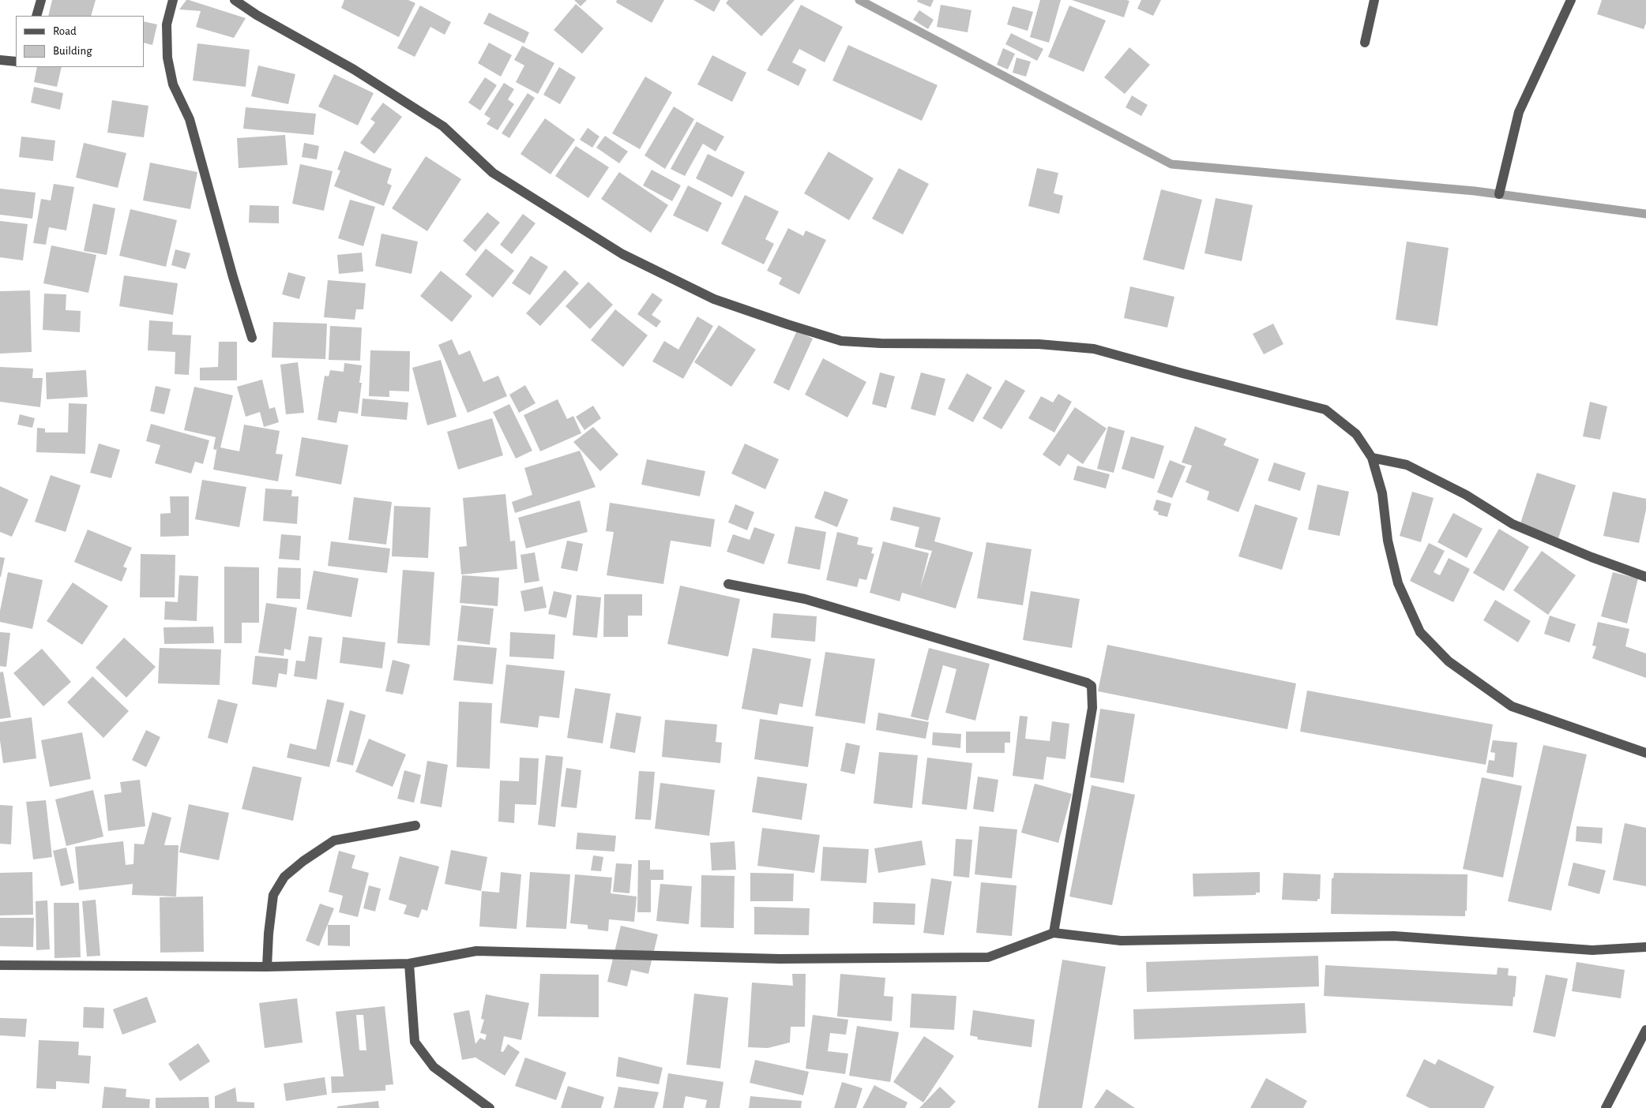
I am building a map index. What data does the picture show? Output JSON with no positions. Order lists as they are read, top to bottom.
{
  "legend": ["Road", "Building"]
}
